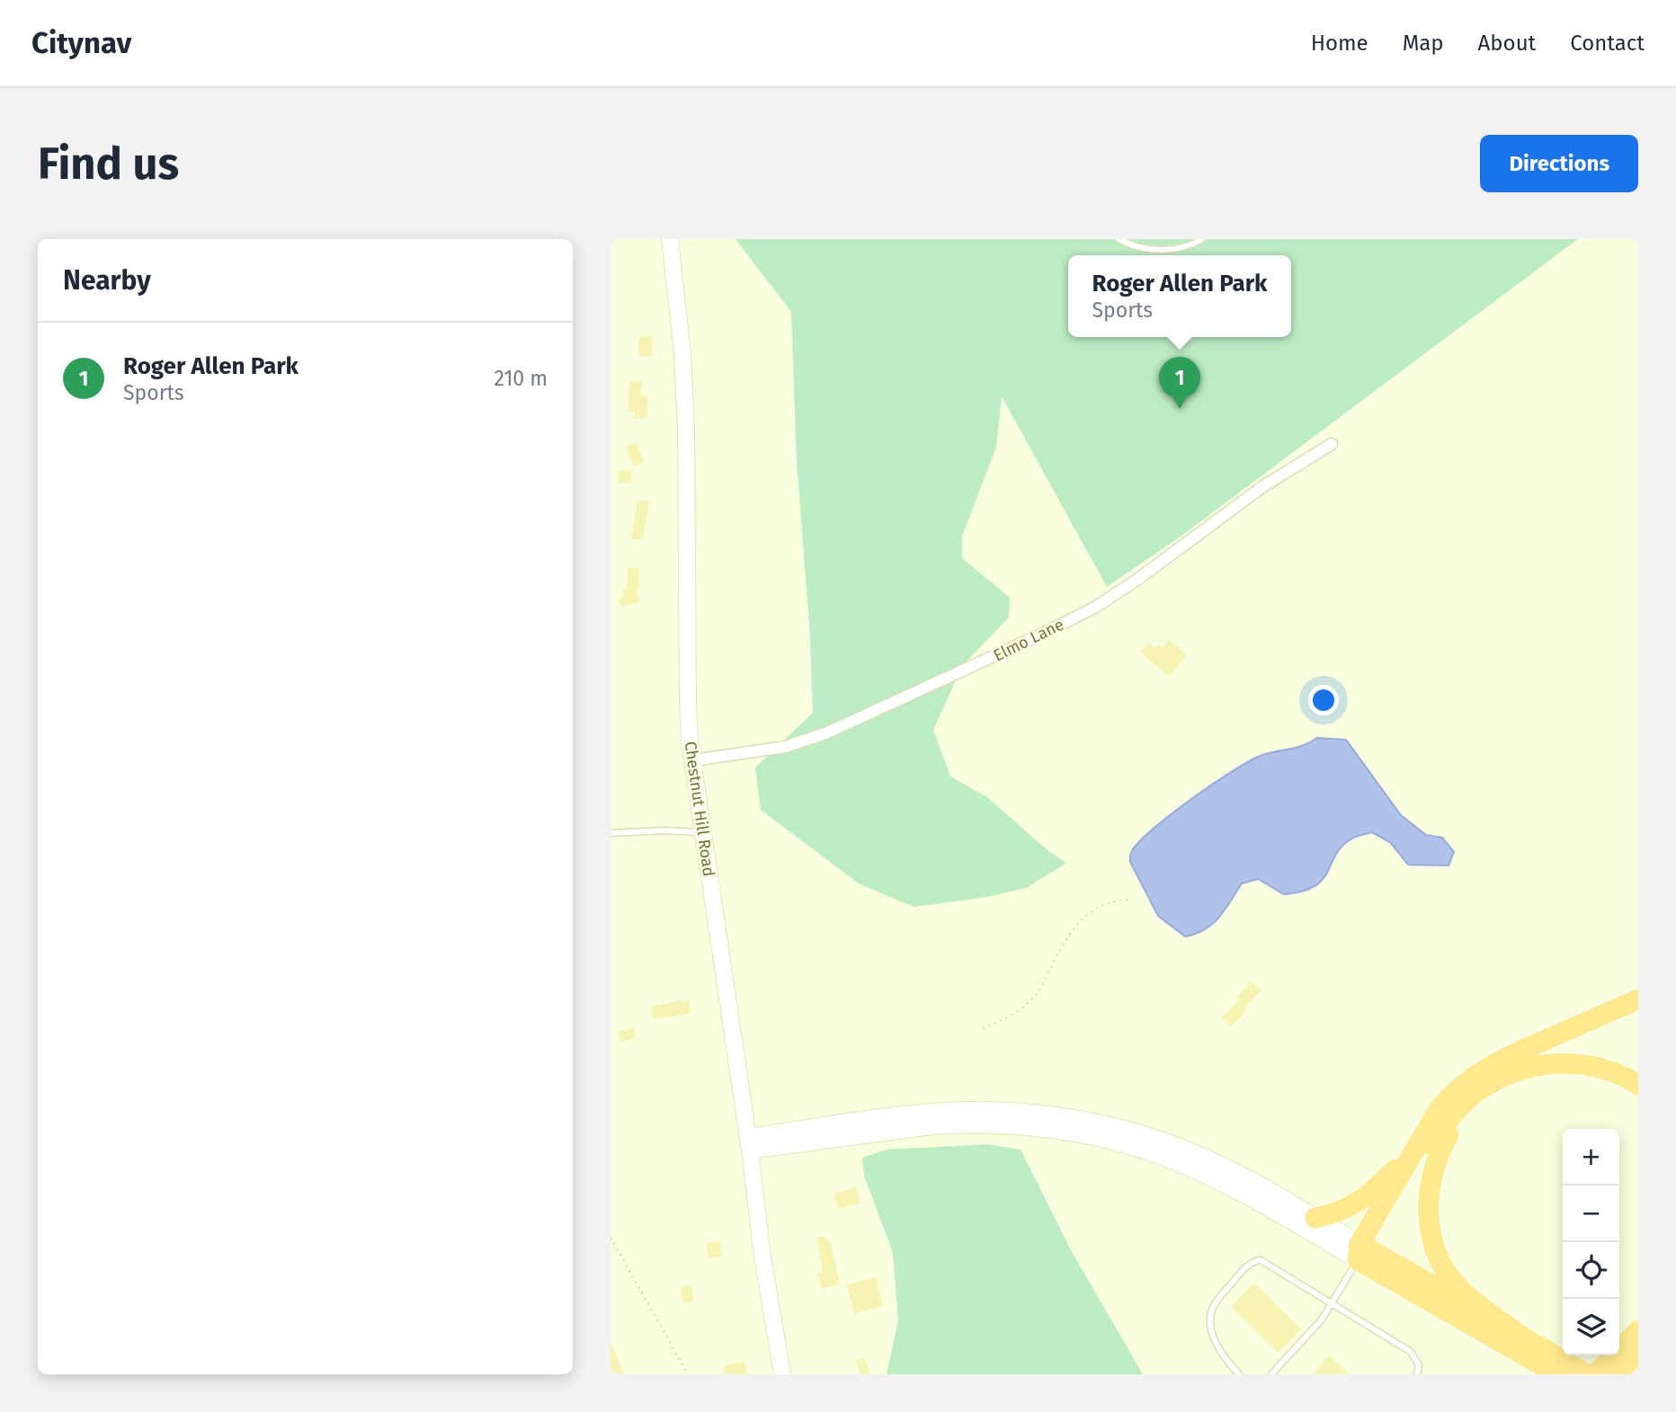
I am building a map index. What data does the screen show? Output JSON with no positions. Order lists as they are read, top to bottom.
{
  "streets": {
    "street": ["Elmo Lane", "Chestnut Hill Road"]
  },
  "crossings": [
    ["Elmo Lane", "Chestnut Hill Road"]
  ],
  "page": {
    "header": "Citynav",
    "nav": [
      "Home",
      "Map",
      "About",
      "Contact"
    ],
    "buttons": "Directions",
    "title": "Find us",
    "heading": "Nearby",
    "popup": ["Roger Allen Park", "Sports"],
    "list": [
      {
        "mark": "1",
        "name": "Roger Allen Park",
        "note": "Sports",
        "value": "210 m"
      }
    ],
    "pins": "1",
    "map_buttons": ["+", "−"]
  }
}
